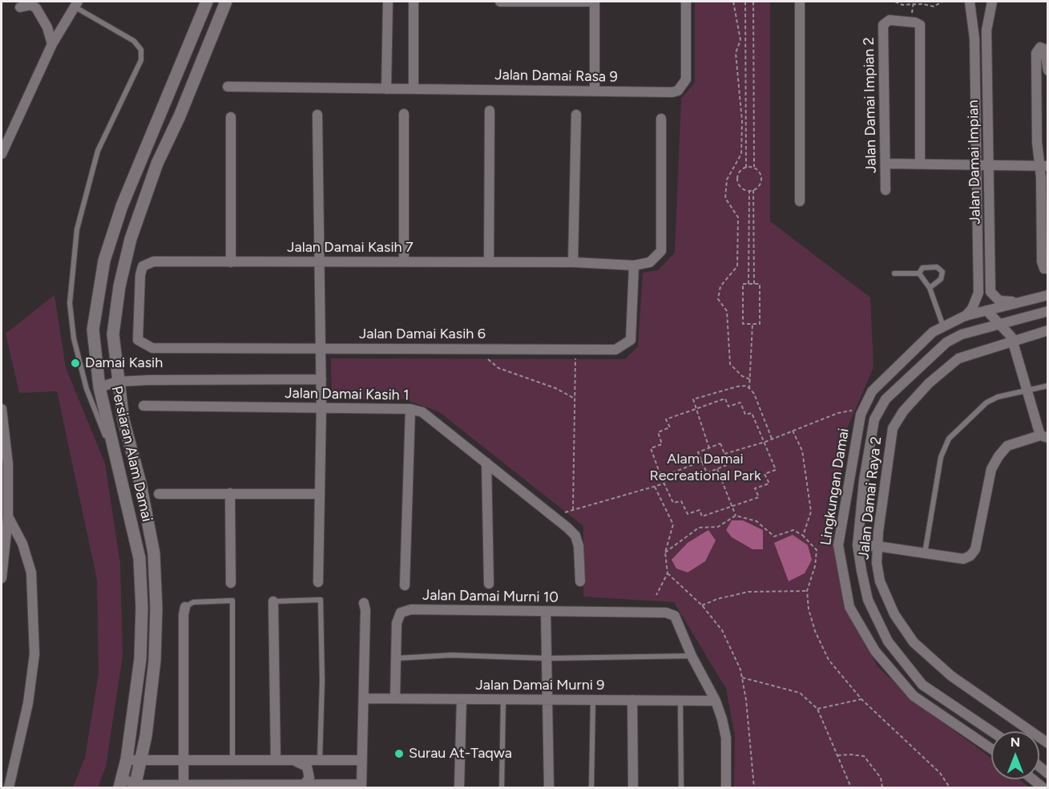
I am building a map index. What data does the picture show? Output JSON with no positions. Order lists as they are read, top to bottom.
{
  "streets": {
    "street": [
      "Jalan Damai Rasa 9",
      "Jalan Damai Impian 2",
      "Jalan Damai Impian",
      "Jalan Damai Kasih 7",
      "Jalan Damai Kasih 6",
      "Jalan Damai Kasih 1",
      "Persiaran Alam Damai",
      "Lingkungan Damai",
      "Jalan Damai Raya 2",
      "Jalan Damai Murni 10",
      "Jalan Damai Murni 9"
    ]
  },
  "crossings": [
    ["Jalan Damai Impian", "Lingkungan Damai"],
    ["Jalan Damai Kasih 7", "Jalan Damai Kasih 6"],
    ["Jalan Damai Murni 10", "Jalan Damai Murni 9"]
  ],
  "parks": ["Alam Damai Recreational Park"],
  "places": ["Damai Kasih", "Surau At-Taqwa"],
  "north": "top"
}
